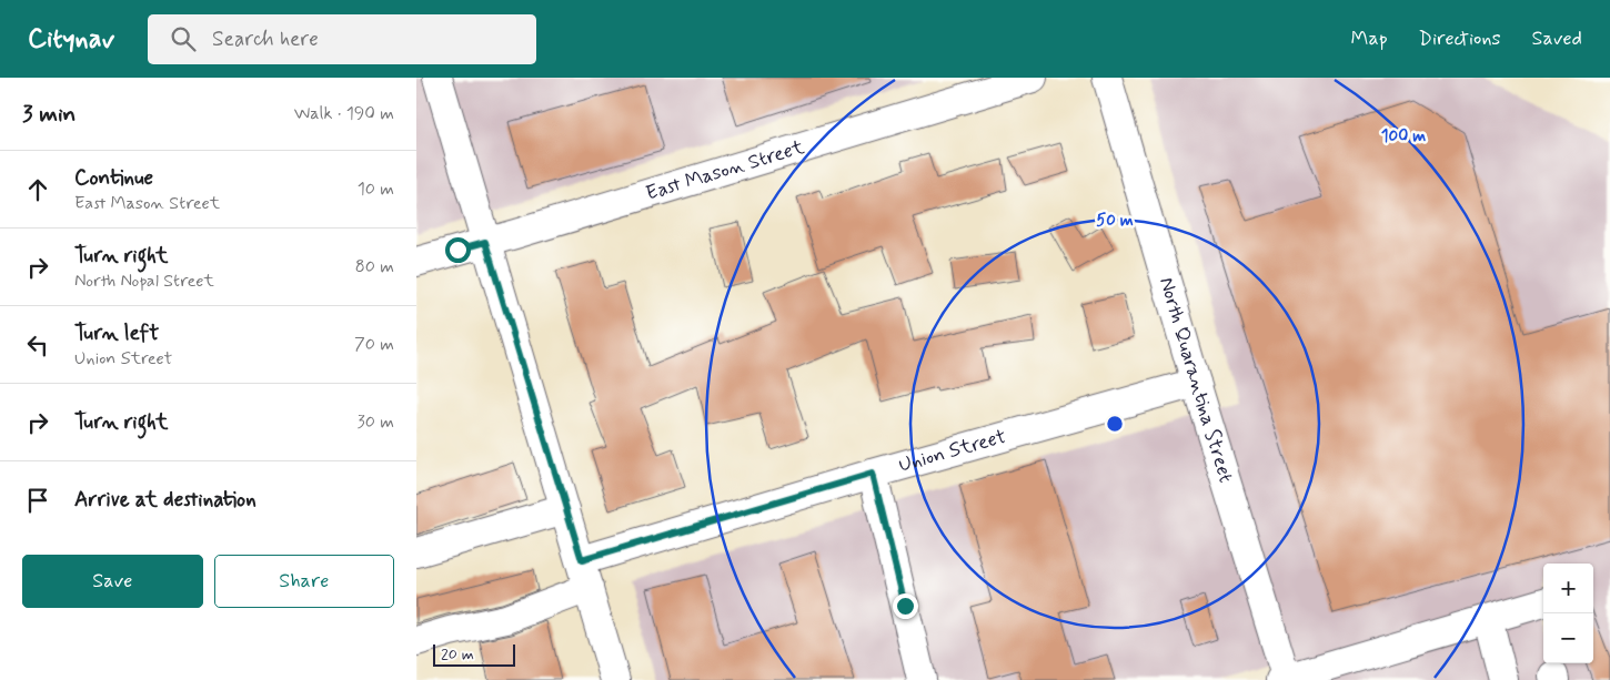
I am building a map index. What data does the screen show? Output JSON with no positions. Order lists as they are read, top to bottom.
{
  "streets": {
    "street": ["East Mason Street", "North Quarantina Street", "Union Street"]
  },
  "crossings": [
    ["North Quarantina Street", "Union Street"]
  ],
  "scale_bar": "20 m",
  "page": {
    "header": "Citynav",
    "search": "Search here",
    "nav": ["Map", "Directions", "Saved"],
    "heading": ["3 min", "Walk · 190 m"],
    "list": [
      ["Continue", "East Mason Street", "10 m"],
      ["Turn right", "North Nopal Street", "80 m"],
      ["Turn left", "Union Street", "70 m"],
      ["Turn right", "30 m"],
      "Arrive at destination"
    ],
    "buttons": ["Save", "Share"],
    "map_buttons": ["+", "−"],
    "scale": "20 m"
  },
  "rings": ["100 m", "50 m"]
}
